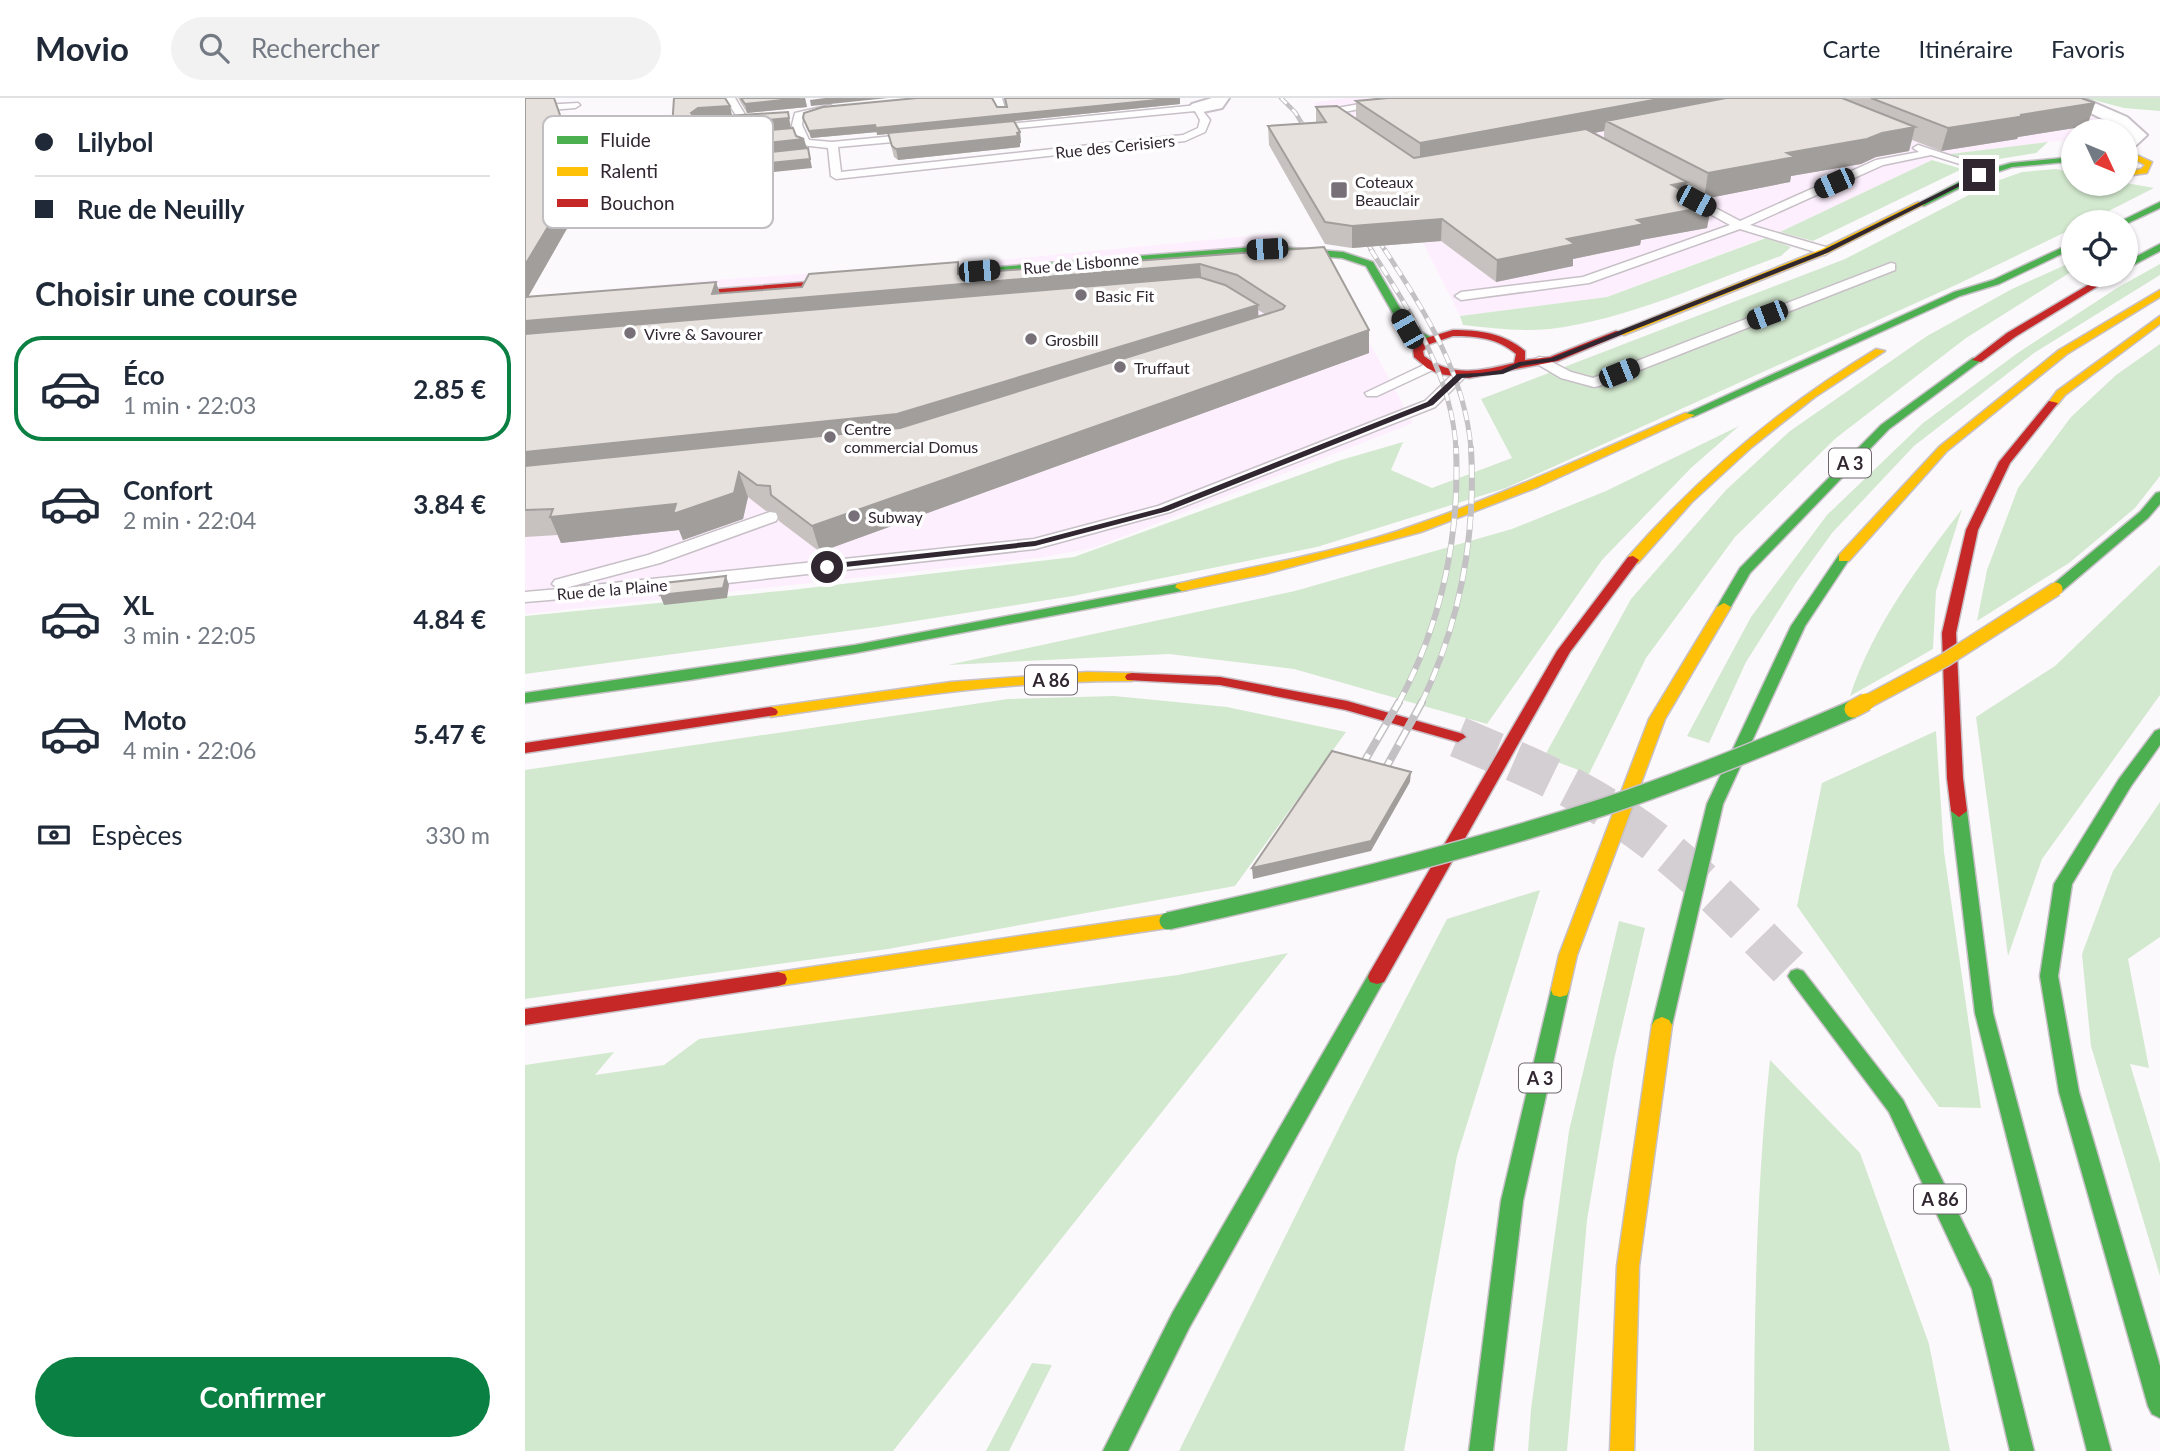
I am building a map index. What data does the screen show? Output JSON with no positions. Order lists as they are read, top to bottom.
{
  "streets": {
    "main road": ["Rue de Lisbonne", "A 3", "A 86"],
    "lane": ["Rue des Cerisiers", "Rue de la Plaine"]
  },
  "places": {
    "transit": ["Coteaux Beauclair"],
    "other": [
      "Basic Fit",
      "Vivre & Savourer",
      "Grosbill",
      "Truffaut",
      "Centre commercial Domus",
      "Subway"
    ]
  },
  "legend": ["Fluide", "Ralenti", "Bouchon"],
  "north": "bottom right",
  "page": {
    "header": "Movio",
    "search": "Rechercher",
    "nav": ["Carte", "Itinéraire", "Favoris"],
    "banner": ["Lilybol", "Rue de Neuilly"],
    "heading": "Choisir une course",
    "list": [
      {
        "name": "Éco",
        "note": "1 min · 22:03",
        "value": "2.85 €"
      },
      {
        "name": "Confort",
        "note": "2 min · 22:04",
        "value": "3.84 €"
      },
      {
        "name": "XL",
        "note": "3 min · 22:05",
        "value": "4.84 €"
      },
      {
        "name": "Moto",
        "note": "4 min · 22:06",
        "value": "5.47 €"
      }
    ],
    "pay": ["Espèces", "330 m"],
    "buttons": "Confirmer"
  }
}
